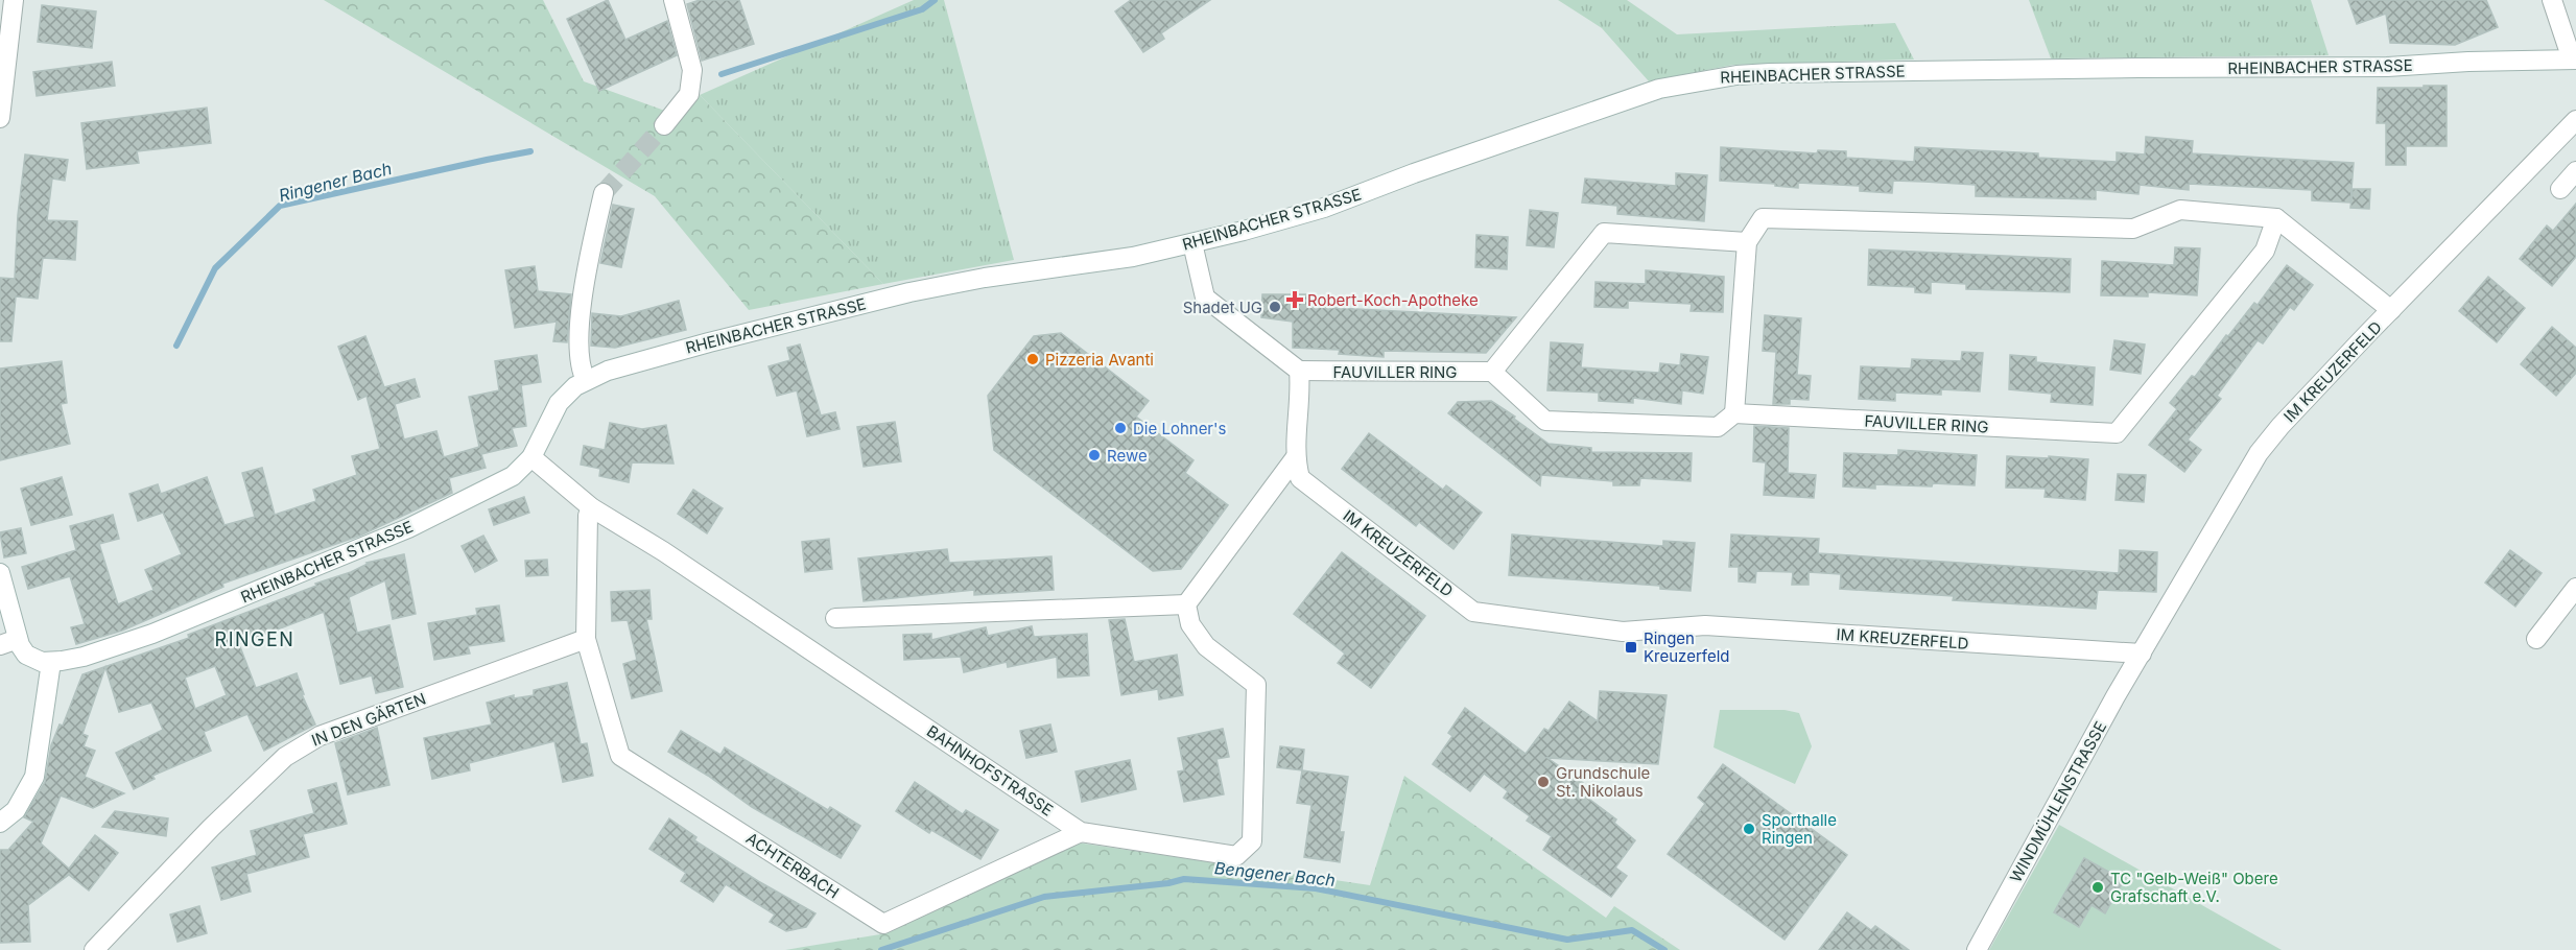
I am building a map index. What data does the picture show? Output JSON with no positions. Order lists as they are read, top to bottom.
{
  "streets": {
    "street": [
      "RHEINBACHER STRASSE",
      "FAUVILLER RING",
      "IM KREUZERFELD",
      "IN DEN GÄRTEN",
      "BAHNHOFSTRASSE",
      "WINDMÜHLENSTRASSE",
      "ACHTERBACH"
    ]
  },
  "crossings": [
    ["RHEINBACHER STRASSE", "BAHNHOFSTRASSE"],
    ["IM KREUZERFELD", "WINDMÜHLENSTRASSE"],
    ["IN DEN GÄRTEN", "ACHTERBACH"],
    ["BAHNHOFSTRASSE", "ACHTERBACH"]
  ],
  "districts": ["RINGEN"],
  "water": ["Ringener Bach", "Bengener Bach"],
  "places": {
    "health": ["Robert-Koch-Apotheke"],
    "other": [
      "Shadet UG",
      "Pizzeria Avanti",
      "Die Lohner's",
      "Rewe",
      "Grundschule St. Nikolaus",
      "Sporthalle Ringen",
      "TC \"Gelb-Weiß\" Obere Grafschaft e.V."
    ],
    "transit": ["Ringen Kreuzerfeld"]
  }
}
